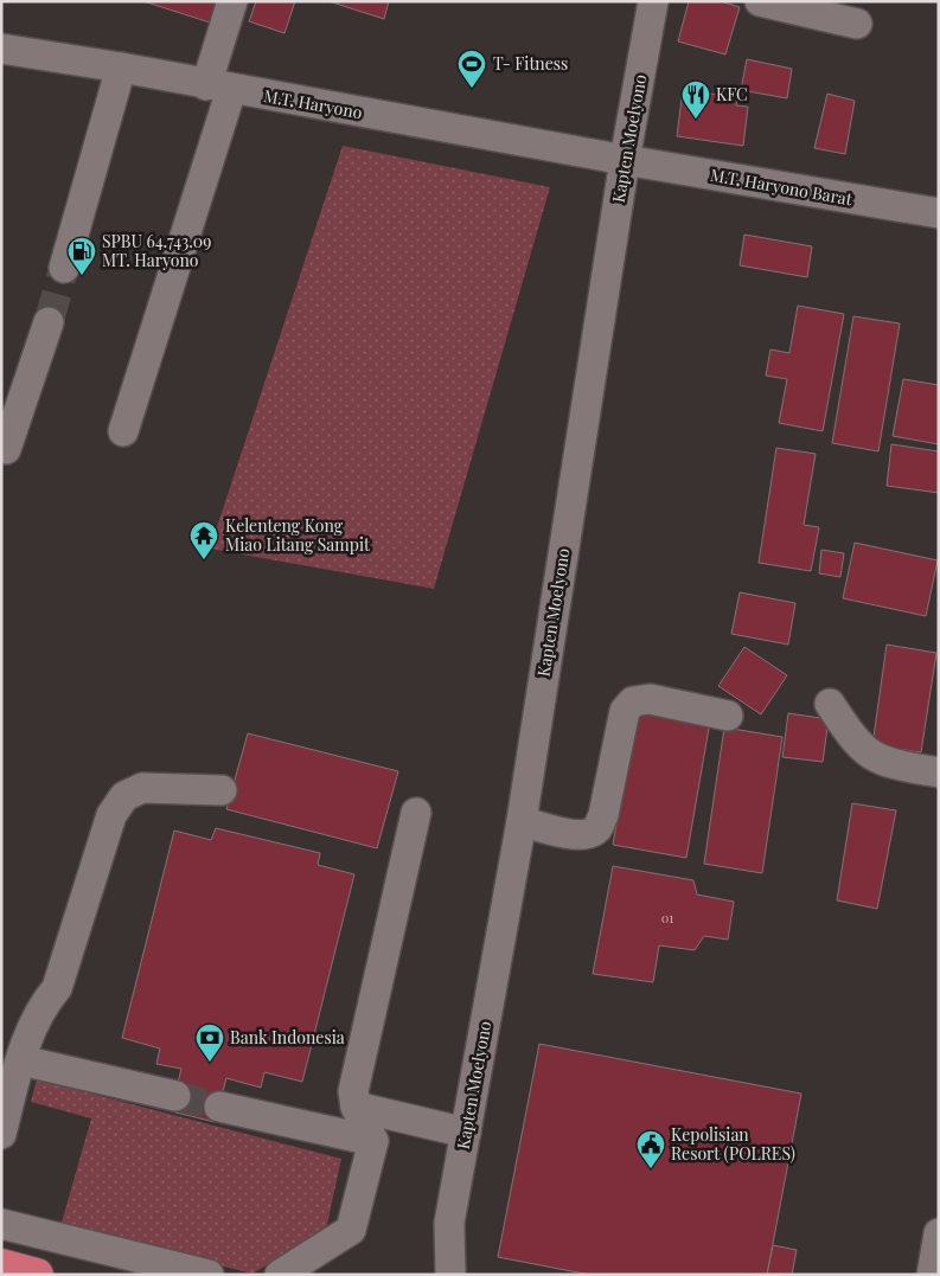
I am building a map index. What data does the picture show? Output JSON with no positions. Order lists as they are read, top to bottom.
{
  "streets": {
    "street": ["M.T. Haryono", "Kapten Moelyono", "M.T. Haryono Barat"]
  },
  "crossings": [
    ["M.T. Haryono", "Kapten Moelyono"],
    ["M.T. Haryono", "M.T. Haryono Barat"],
    ["Kapten Moelyono", "M.T. Haryono Barat"]
  ],
  "places": {
    "sports": ["T- Fitness"],
    "restaurant": ["KFC"],
    "fuel station": ["SPBU 64.743.09 MT. Haryono"],
    "temple": ["Kelenteng Kong Miao Litang Sampit"],
    "bank": ["Bank Indonesia"],
    "public building": ["Kepolisian Resort (POLRES)"]
  },
  "house_numbers": ["01"]
}
